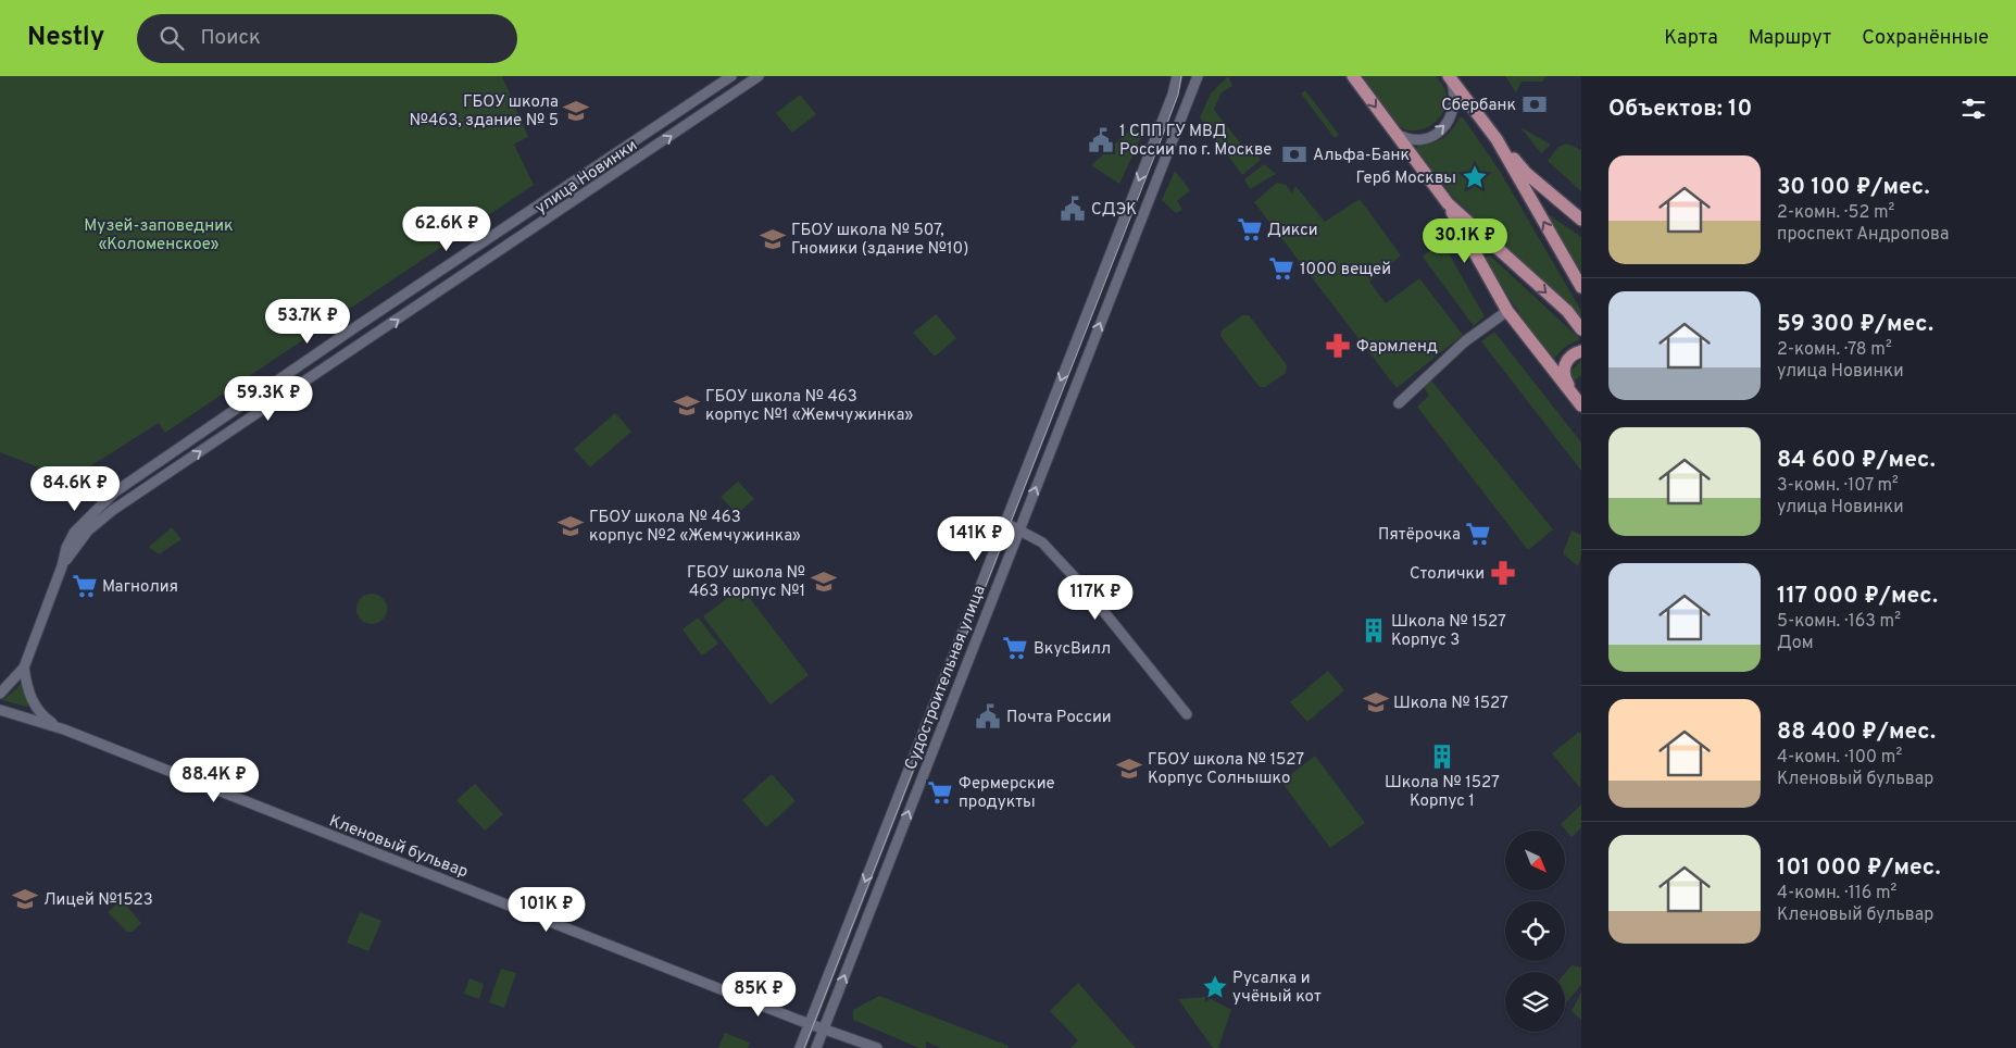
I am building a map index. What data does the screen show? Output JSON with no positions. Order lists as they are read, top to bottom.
{
  "streets": {
    "street": ["улица Новинки", "Судостроительная улица", "Кленовый бульвар"]
  },
  "crossings": [
    ["Судостроительная улица", "Кленовый бульвар"]
  ],
  "parks": ["Музей-заповедник «Коломенское»"],
  "places": {
    "bank": ["Сбербанк", "Альфа-Банк"],
    "school or university": [
      "ГБОУ школа №463, здание № 5",
      "ГБОУ школа № 507, Гномики (здание №10)",
      "ГБОУ школа № 463 корпус №1 «Жемчужинка»",
      "ГБОУ школа № 463 корпус №2 «Жемчужинка»",
      "ГБОУ школа № 463 корпус №1",
      "Школа № 1527",
      "ГБОУ школа № 1527 Корпус Солнышко",
      "Лицей №1523"
    ],
    "public building": ["1 СПП ГУ МВД России по г. Москве", "СДЭК", "Почта России"],
    "place": ["Герб Москвы", "Русалка и учёный кот"],
    "supermarket": [
      "Дикси",
      "1000 вещей",
      "Пятёрочка",
      "Магнолия",
      "ВкусВилл",
      "Фермерские продукты"
    ],
    "pharmacy": ["Фармленд", "Столички"],
    "building": ["Школа № 1527 Корпус 3", "Школа № 1527 Корпус 1"]
  },
  "north": "bottom right",
  "page": {
    "header": "Nestly",
    "search": "Поиск",
    "nav": ["Карта", "Маршрут", "Сохранённые"],
    "heading": "Объектов: 10",
    "list": [
      {
        "name": "30 100 ₽/мес.",
        "note": "2-комн. · 52 m² · проспект Андропова"
      },
      {
        "name": "59 300 ₽/мес.",
        "note": "2-комн. · 78 m² · улица Новинки"
      },
      {
        "name": "84 600 ₽/мес.",
        "note": "3-комн. · 107 m² · улица Новинки"
      },
      {
        "name": "117 000 ₽/мес.",
        "note": "5-комн. · 163 m² · Дом"
      },
      {
        "name": "88 400 ₽/мес.",
        "note": "4-комн. · 100 m² · Кленовый бульвар"
      },
      {
        "name": "101 000 ₽/мес.",
        "note": "4-комн. · 116 m² · Кленовый бульвар"
      }
    ],
    "price": [
      "62.6K ₽",
      "30.1K ₽",
      "53.7K ₽",
      "59.3K ₽",
      "84.6K ₽",
      "141K ₽",
      "117K ₽",
      "88.4K ₽",
      "101K ₽",
      "85K ₽"
    ]
  }
}
